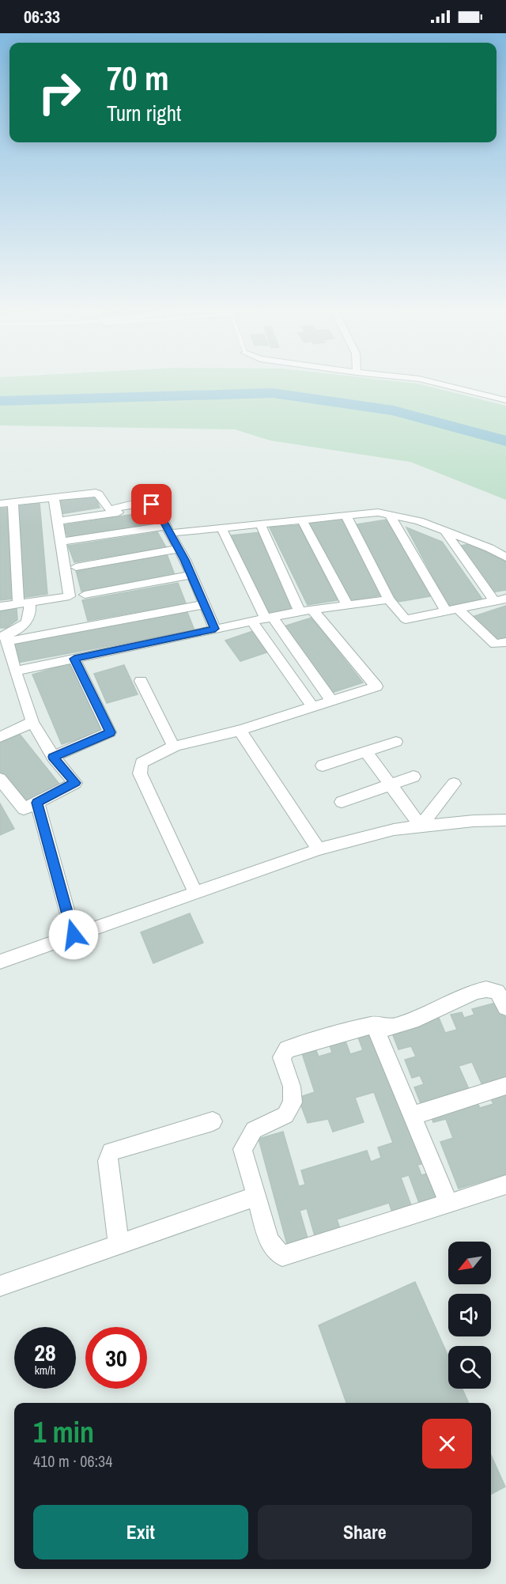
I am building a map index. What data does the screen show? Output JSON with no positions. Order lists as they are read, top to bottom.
{
  "north": "bottom left",
  "page": {
    "status": "06:33",
    "turn": ["70 m", "Turn right"],
    "speed": "28 km/h",
    "limit": "30",
    "heading": ["1 min", "410 m · 06:34"],
    "buttons": ["Exit", "Share"]
  }
}
